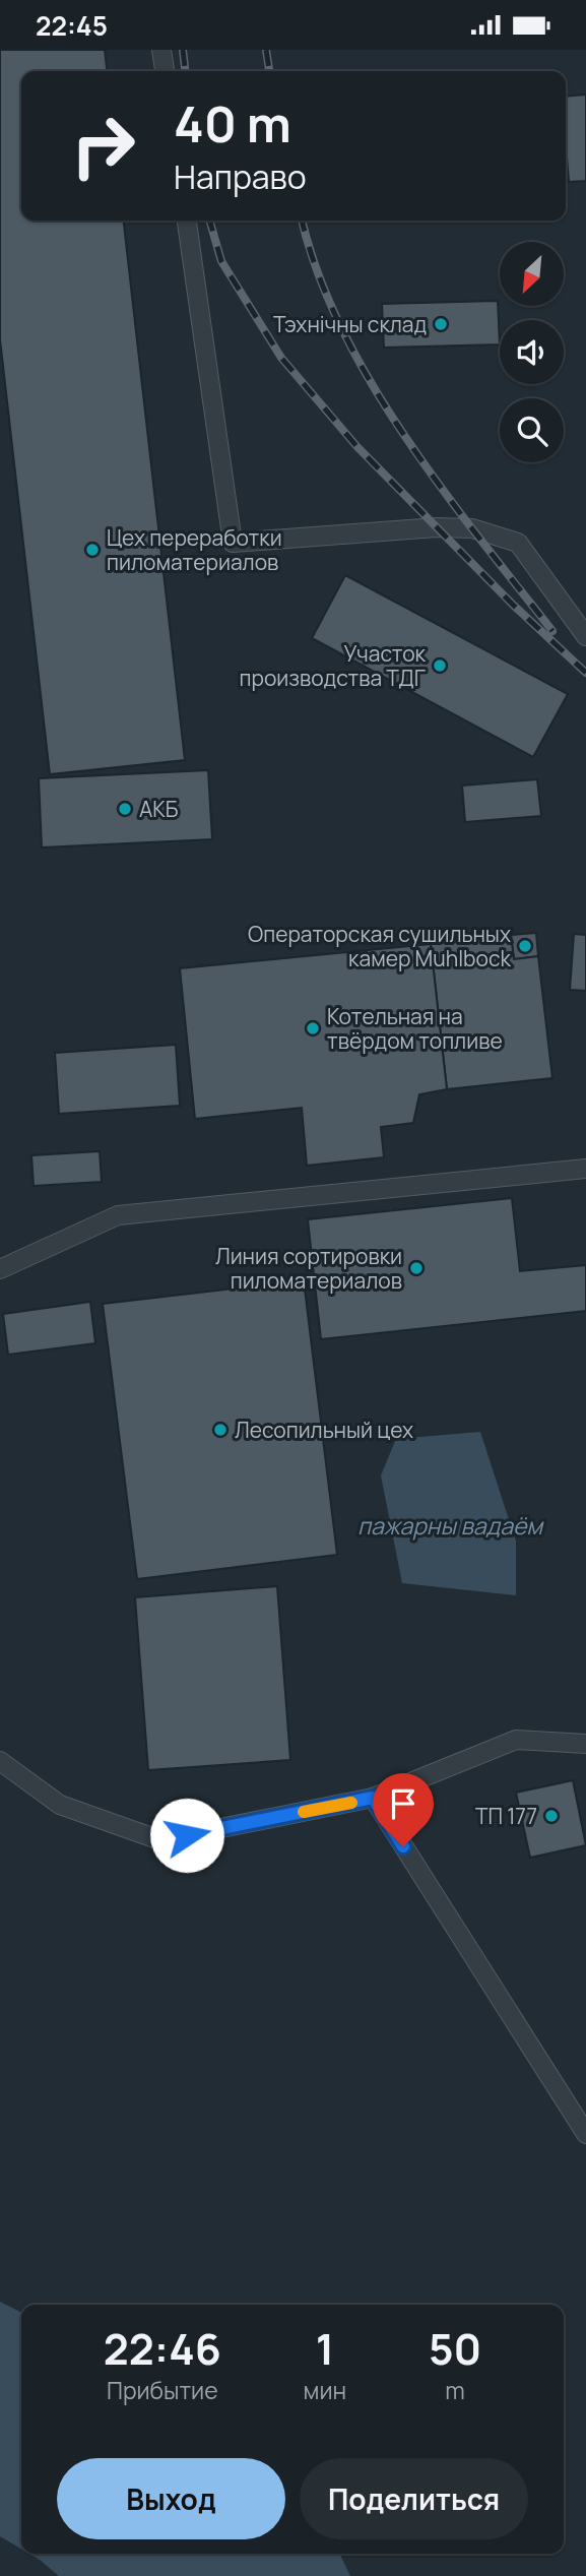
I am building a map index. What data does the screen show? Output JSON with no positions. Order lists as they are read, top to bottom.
{
  "water": ["пажарны вадаём"],
  "places": [
    "Тэхнічны склад",
    "Цех переработки пиломатериалов",
    "Участок производства ТДГ",
    "АКБ",
    "Операторская сушильных камер Muhlbock",
    "Котельная на твёрдом топливе",
    "Линия сортировки пиломатериалов",
    "Лесопильный цех",
    "ТП 177"
  ],
  "north": "bottom left",
  "page": {
    "status": "22:45",
    "turn": ["40 m", "Направо"],
    "eta": [
      "22:46",
      "Прибытие",
      "1",
      "мин",
      "50",
      "m"
    ],
    "buttons": ["Выход", "Поделиться"]
  }
}
